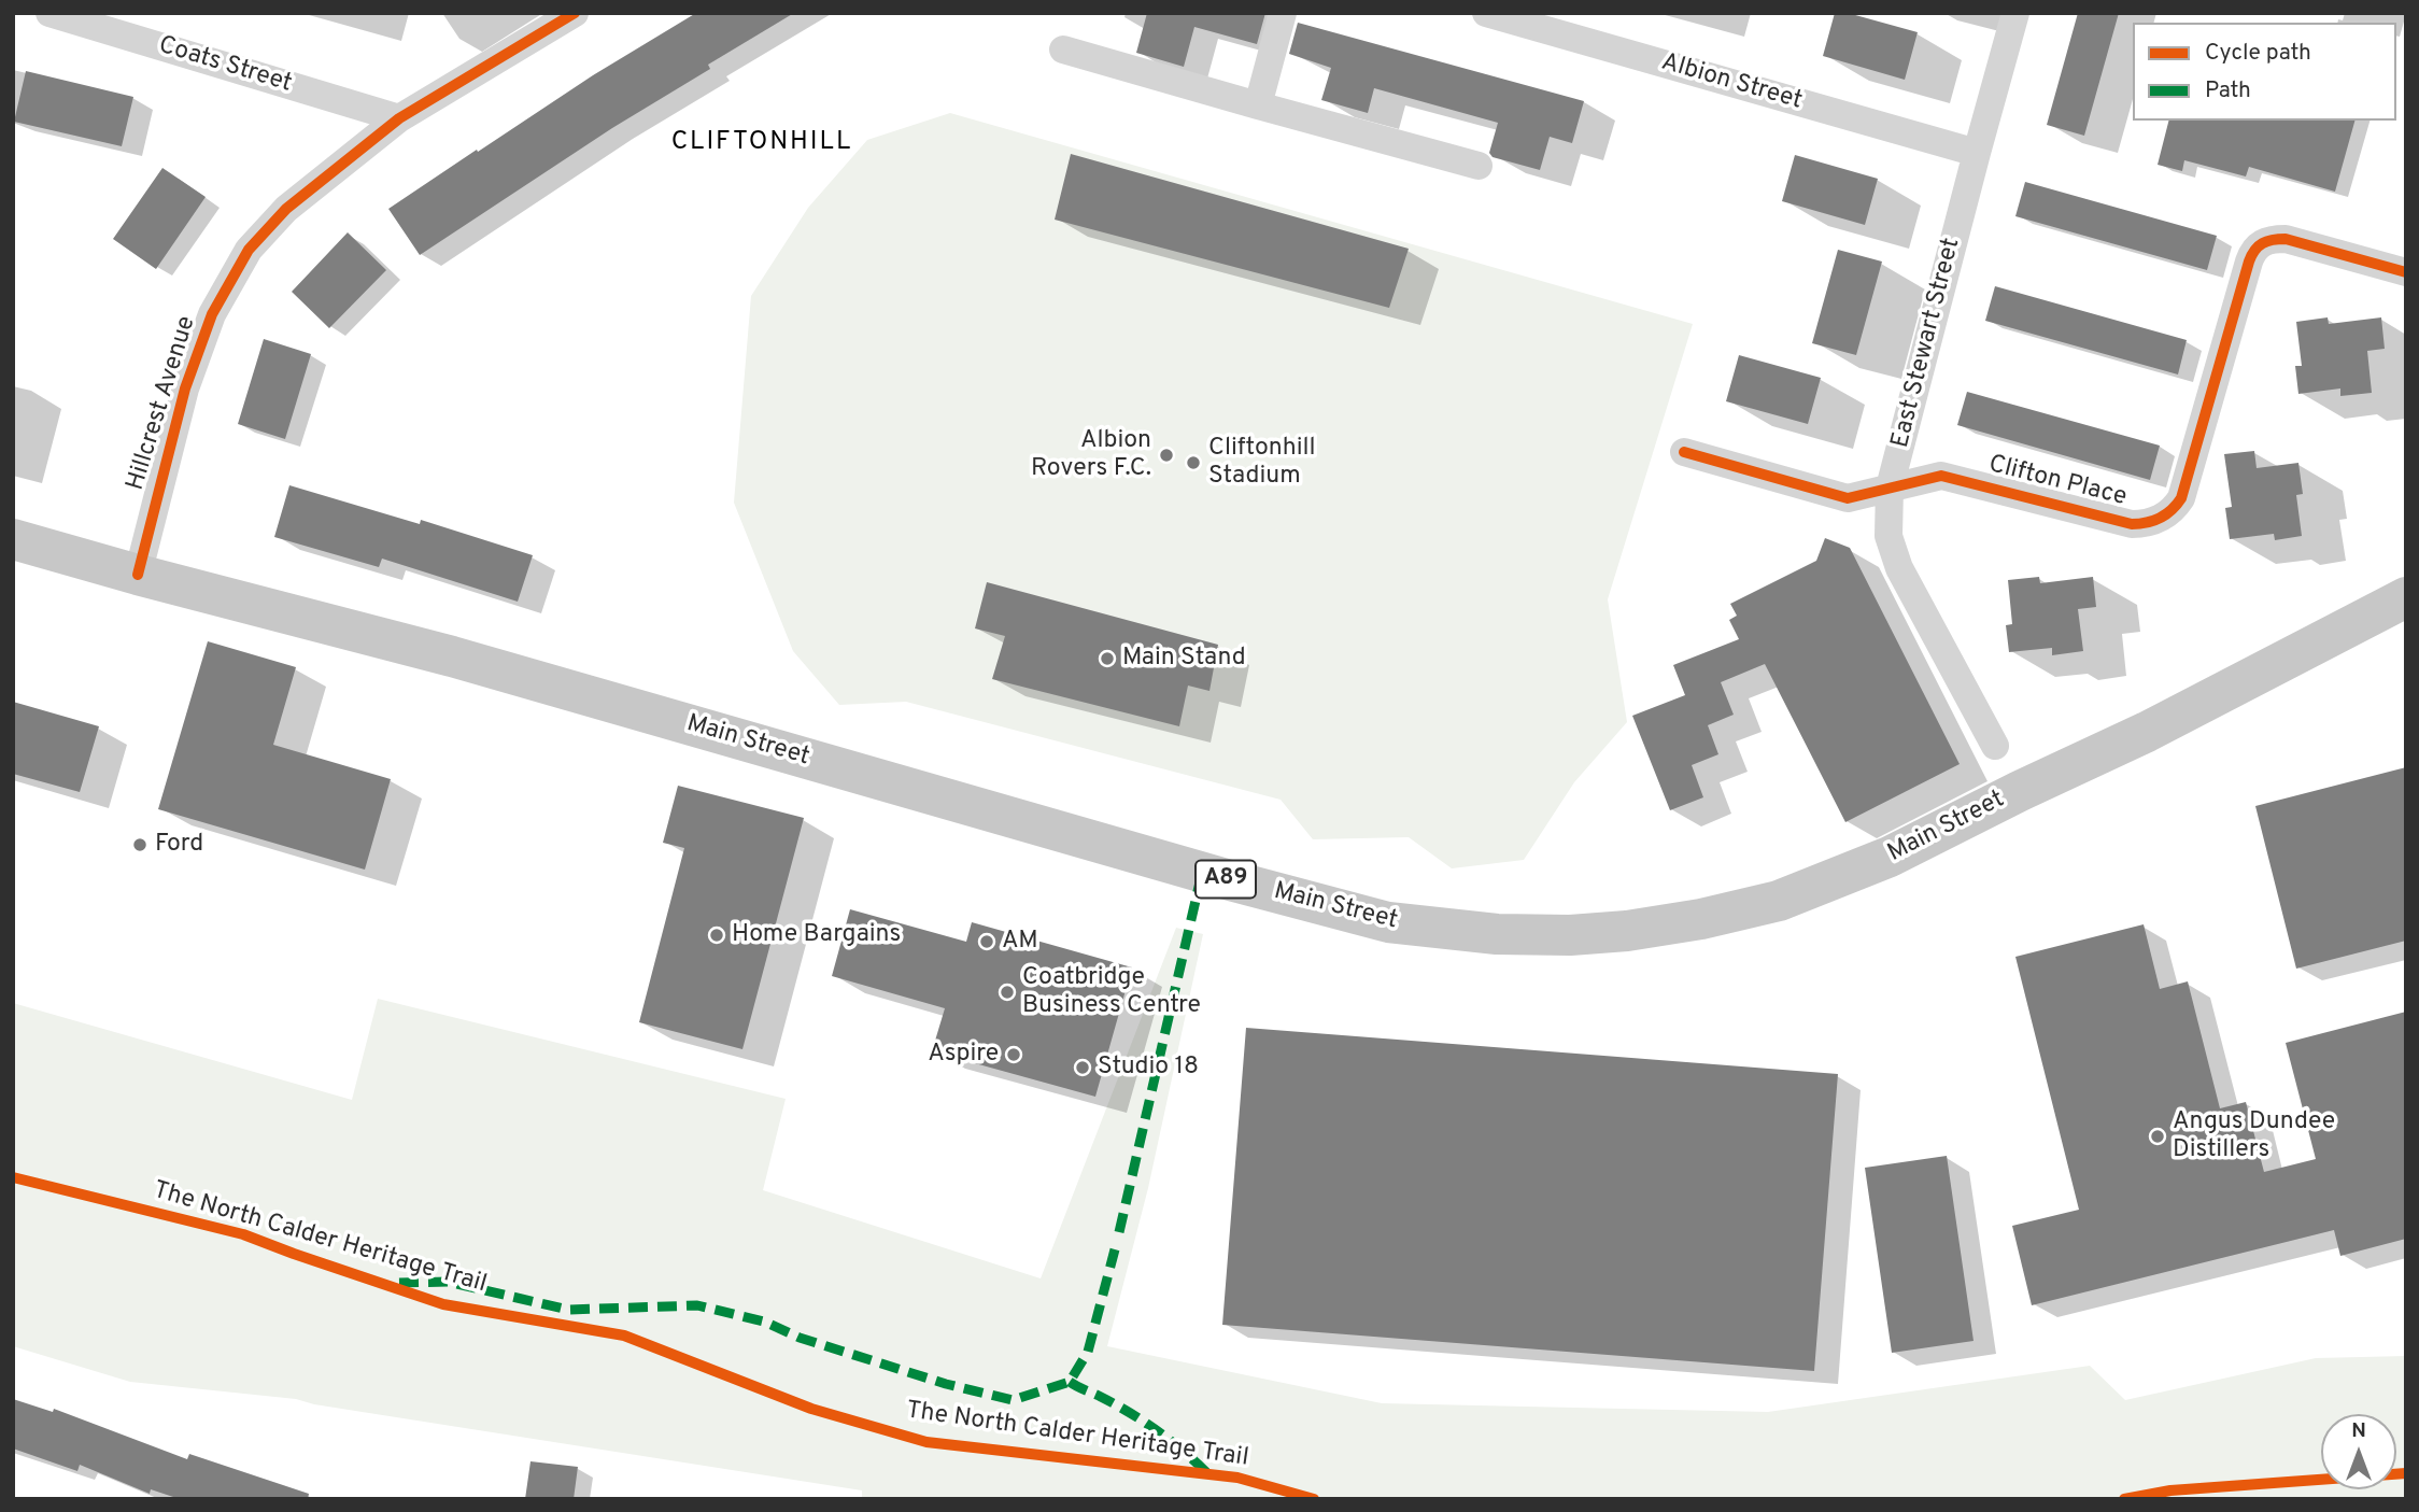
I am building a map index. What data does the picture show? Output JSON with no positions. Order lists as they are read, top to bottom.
{
  "streets": {
    "main road": ["Main Street", "A89"],
    "street": [
      "Coats Street",
      "Albion Street",
      "East Stewart Street",
      "Hillcrest Avenue",
      "Clifton Place"
    ],
    "cycle path": ["The North Calder Heritage Trail"]
  },
  "crossings": [
    ["Coats Street", "Hillcrest Avenue"],
    ["Albion Street", "East Stewart Street"],
    ["East Stewart Street", "Clifton Place"],
    ["Hillcrest Avenue", "Main Street"]
  ],
  "districts": ["CLIFTONHILL"],
  "places": [
    "Albion Rovers F.C.",
    "Cliftonhill Stadium",
    "Main Stand",
    "Ford",
    "Home Bargains",
    "AM",
    "Coatbridge Business Centre",
    "Aspire",
    "Studio 18",
    "Angus Dundee Distillers"
  ],
  "legend": ["Cycle path", "Path"],
  "north": "top"
}
